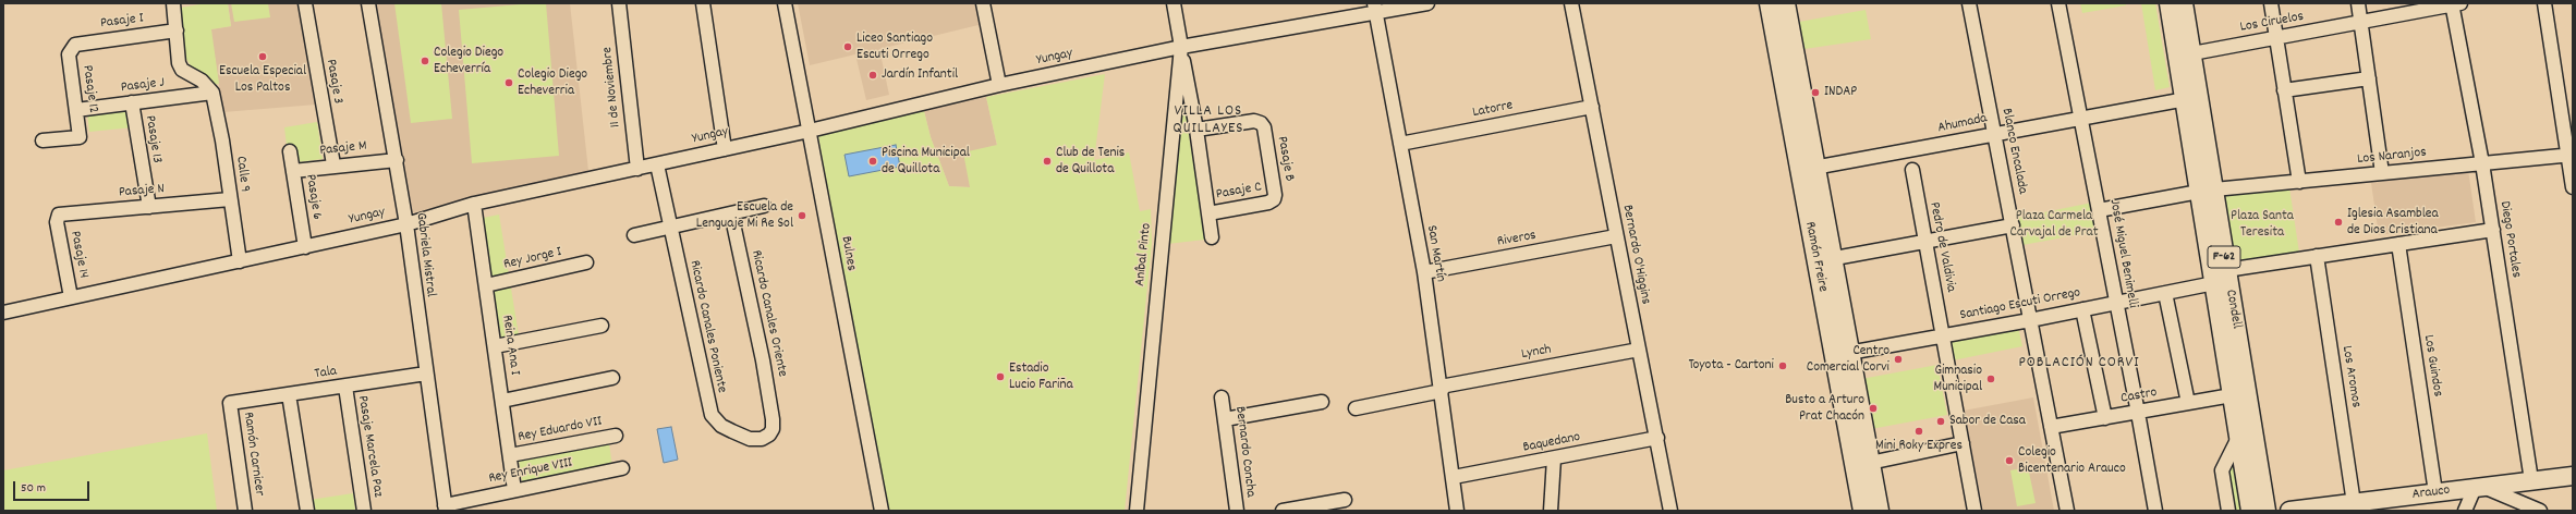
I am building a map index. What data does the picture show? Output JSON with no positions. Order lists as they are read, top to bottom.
{
  "streets": {
    "main road": [
      "Ramón Freire",
      "F-62",
      "Condell",
      "Arauco"
    ],
    "street": [
      "Pasaje I",
      "Los Ciruelos",
      "Yungay",
      "Pasaje 3",
      "Pasaje J",
      "11 de Noviembre",
      "Pasaje 12",
      "Latorre",
      "Ahumada",
      "Pasaje 13",
      "Pasaje M",
      "Blanco Encalada",
      "Los Naranjos",
      "Pasaje B",
      "Calle 9",
      "Pasaje N",
      "Pasaje C",
      "Pasaje 6",
      "Riveros",
      "Diego Portales",
      "Pedro de Valdivia",
      "Bulnes",
      "San Martín",
      "José Miguel Benimelli",
      "Pasaje 14",
      "Gabriela Mistral",
      "Aníbal Pinto",
      "Bernardo O'Higgins",
      "Rey Jorge I",
      "Santiago Escuti Orrego",
      "Ricardo Canales Oriente",
      "Ricardo Canales Poniente",
      "Reina Ana I",
      "Lynch",
      "Los Guindos",
      "Tala",
      "Los Aromos",
      "Castro",
      "Rey Eduardo VII",
      "Baquedano",
      "Pasaje Marcela Paz",
      "Bernardo Concha",
      "Ramón Carnicer",
      "Rey Enrique VIII"
    ]
  },
  "crossings": [
    ["Pasaje I", "Pasaje 12"],
    ["Los Ciruelos", "Diego Portales"],
    ["Los Ciruelos", "Condell"],
    ["Yungay", "11 de Noviembre"],
    ["Yungay", "Calle 9"],
    ["Yungay", "Pasaje 6"],
    ["Yungay", "Bulnes"],
    ["Yungay", "San Martín"],
    ["Yungay", "Pasaje 14"],
    ["Yungay", "Gabriela Mistral"],
    ["Yungay", "Aníbal Pinto"],
    ["Yungay", "Ricardo Canales Poniente"],
    ["Yungay", "Reina Ana I"],
    ["Pasaje 3", "Pasaje M"],
    ["Pasaje J", "Pasaje 12"],
    ["Pasaje J", "Pasaje 13"],
    ["Pasaje J", "Calle 9"],
    ["Latorre", "San Martín"],
    ["Latorre", "Bernardo O'Higgins"],
    ["Ahumada", "Blanco Encalada"],
    ["Ahumada", "José Miguel Benimelli"],
    ["Ahumada", "Ramón Freire"],
    ["Ahumada", "Condell"],
    ["Pasaje 13", "Pasaje N"],
    ["Pasaje M", "Pasaje 6"],
    ["Pasaje M", "Gabriela Mistral"],
    ["Blanco Encalada", "Santiago Escuti Orrego"],
    ["Blanco Encalada", "Castro"],
    ["Los Naranjos", "Diego Portales"],
    ["Los Naranjos", "José Miguel Benimelli"],
    ["Los Naranjos", "Condell"],
    ["Pasaje B", "Pasaje C"],
    ["Calle 9", "Pasaje N"],
    ["Pasaje N", "Pasaje 14"],
    ["Riveros", "San Martín"],
    ["Riveros", "Bernardo O'Higgins"],
    ["Diego Portales", "Arauco"],
    ["Pedro de Valdivia", "Santiago Escuti Orrego"],
    ["San Martín", "Lynch"],
    ["San Martín", "Baquedano"],
    ["José Miguel Benimelli", "Santiago Escuti Orrego"],
    ["José Miguel Benimelli", "Castro"],
    ["Gabriela Mistral", "Tala"],
    ["Gabriela Mistral", "Rey Enrique VIII"],
    ["Bernardo O'Higgins", "Lynch"],
    ["Bernardo O'Higgins", "Baquedano"],
    ["Ramón Freire", "Santiago Escuti Orrego"],
    ["Rey Jorge I", "Reina Ana I"],
    ["Santiago Escuti Orrego", "Condell"],
    ["Condell", "Castro"],
    ["Ricardo Canales Oriente", "Ricardo Canales Poniente"],
    ["Reina Ana I", "Rey Eduardo VII"],
    ["Reina Ana I", "Rey Enrique VIII"],
    ["Los Guindos", "Arauco"],
    ["Tala", "Pasaje Marcela Paz"],
    ["Tala", "Ramón Carnicer"],
    ["Los Aromos", "Arauco"]
  ],
  "districts": ["VILLA LOS QUILLAYES", "POBLACIÓN CORVI"],
  "parks": ["Plaza Carmela Carvajal de Prat", "Plaza Santa Teresita"],
  "places": [
    "Liceo Santiago Escuti Orrego",
    "Escuela Especial Los Paltos",
    "Colegio Diego Echeverría",
    "Jardín Infantil",
    "Colegio Diego Echeverria",
    "INDAP",
    "Piscina Municipal de Quillota",
    "Club de Tenis de Quillota",
    "Escuela de Lenguaje Mi Re Sol",
    "Iglesia Asamblea de Dios Cristiana",
    "Centro Comercial Corvi",
    "Toyota - Cartoni",
    "Estadio Lucio Fariña",
    "Gimnasio Municipal",
    "Busto a Arturo Prat Chacón",
    "Sabor de Casa",
    "Mini Roky Expres",
    "Colegio Bicentenario Arauco"
  ],
  "scale_bar": "50 m"
}
